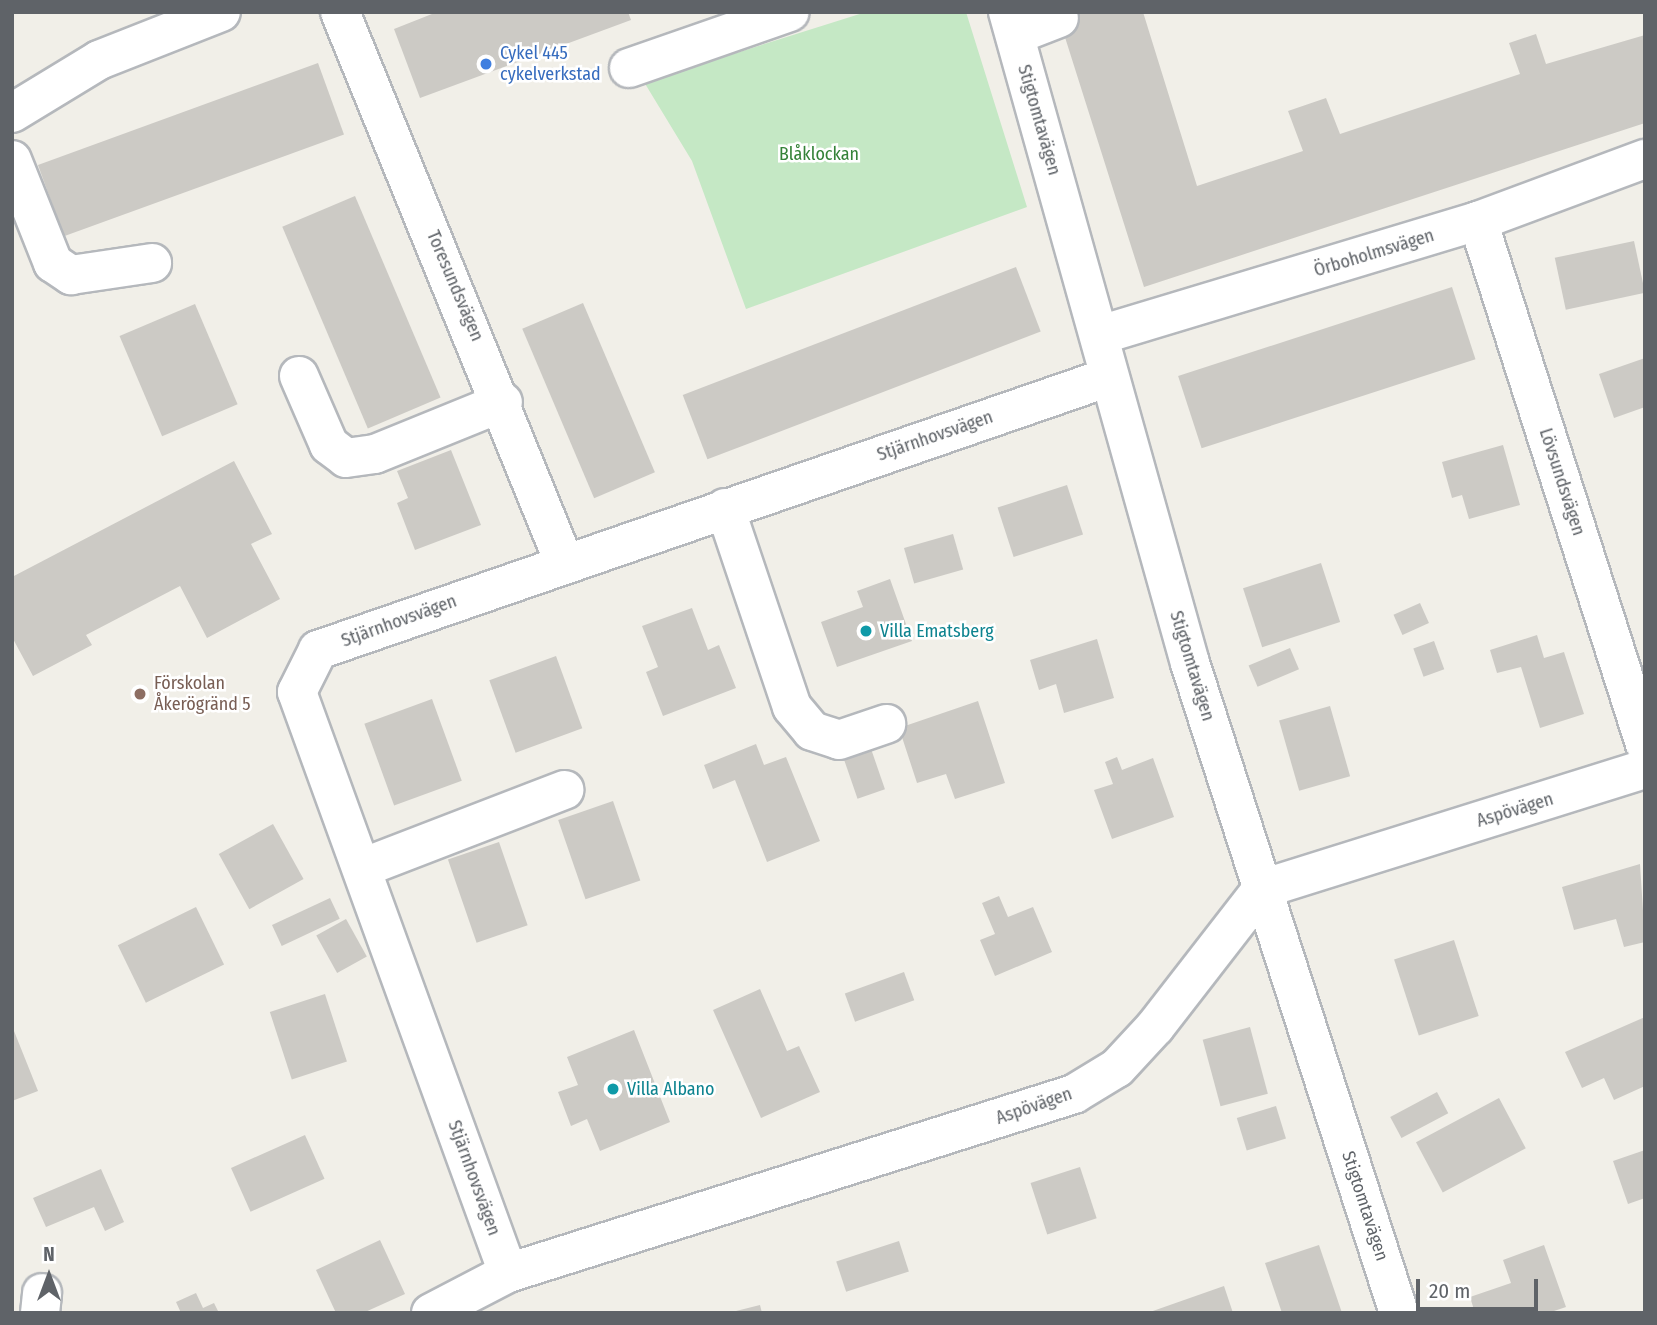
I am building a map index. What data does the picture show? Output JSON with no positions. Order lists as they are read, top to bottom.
{
  "streets": {
    "street": [
      "Stigtomtavägen",
      "Örboholmsvägen",
      "Toresundsvägen",
      "Stjärnhovsvägen",
      "Lövsundsvägen",
      "Aspövägen"
    ]
  },
  "crossings": [
    ["Stigtomtavägen", "Örboholmsvägen"],
    ["Stigtomtavägen", "Stjärnhovsvägen"],
    ["Stigtomtavägen", "Aspövägen"],
    ["Örboholmsvägen", "Lövsundsvägen"],
    ["Toresundsvägen", "Stjärnhovsvägen"],
    ["Stjärnhovsvägen", "Aspövägen"]
  ],
  "parks": ["Blåklockan"],
  "places": [
    "Cykel 445 cykelverkstad",
    "Villa Ematsberg",
    "Förskolan Åkerögränd 5",
    "Villa Albano"
  ],
  "scale_bar": "20 m",
  "north": "top"
}
